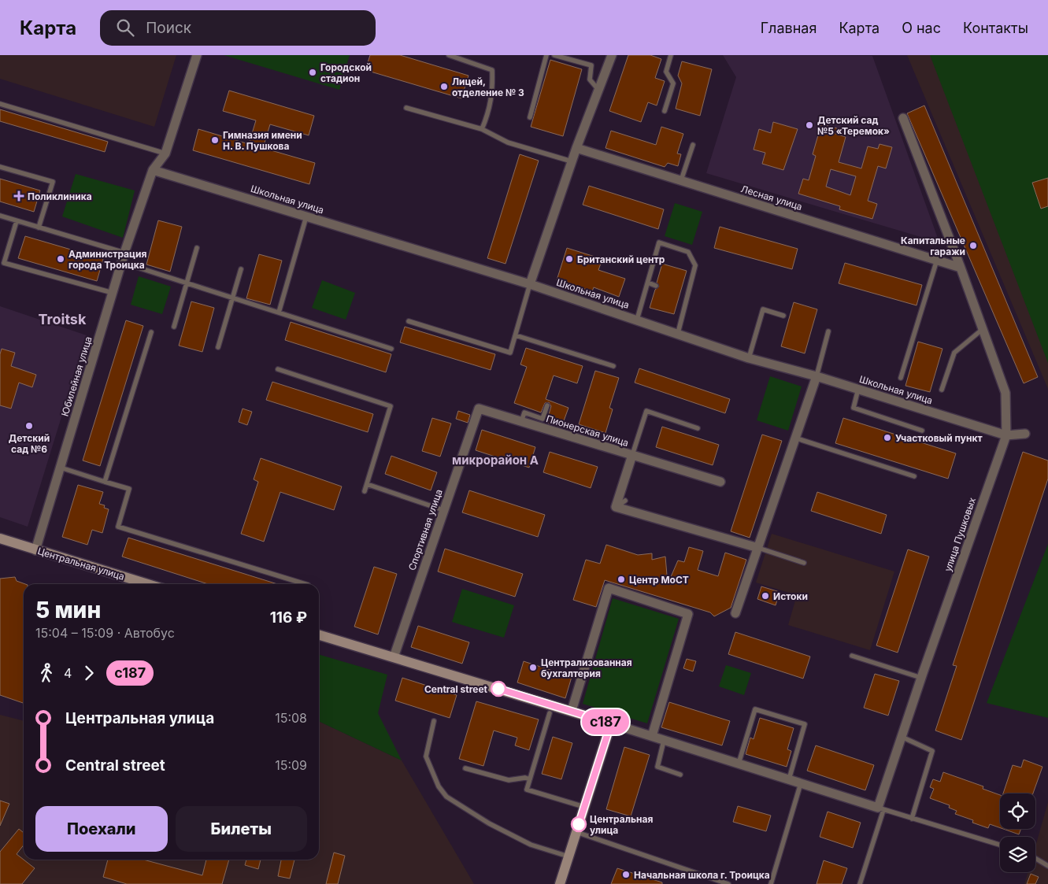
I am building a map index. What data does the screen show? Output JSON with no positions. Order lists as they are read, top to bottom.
{
  "streets": {
    "main road": ["Центральная улица"],
    "street": [
      "Лесная улица",
      "Школьная улица",
      "Юбилейная улица",
      "Пионерская улица",
      "Спортивная улица",
      "улица Пушковых"
    ]
  },
  "crossings": [
    ["Лесная улица", "улица Пушковых"],
    ["Школьная улица", "Юбилейная улица"],
    ["Школьная улица", "улица Пушковых"],
    ["Юбилейная улица", "Центральная улица"],
    ["Пионерская улица", "Спортивная улица"]
  ],
  "districts": ["Troitsk", "микрорайон А"],
  "places": {
    "other": [
      "Городской стадион",
      "Лицей, отделение № 3",
      "Детский сад №5 «Теремок»",
      "Гимназия имени Н. В. Пушкова",
      "Капитальные гаражи",
      "Администрация города Троицка",
      "Британский центр",
      "Детский сад №6",
      "Участковый пункт",
      "Центр МоСТ",
      "Истоки",
      "Централизованная бухгалтерия",
      "Central street",
      "Центральная улица",
      "Начальная школа г. Троицка"
    ],
    "health": ["Поликлиника"]
  },
  "lines": ["bus line с187"],
  "page": {
    "header": "Карта",
    "search": "Поиск",
    "nav": [
      "Главная",
      "Карта",
      "О нас",
      "Контакты"
    ],
    "on_map": "с187",
    "heading": ["5 мин", "15:04 – 15:09 · Автобус", "116 ₽"],
    "legs": ["4", "с187"],
    "list": [
      {
        "name": "Центральная улица",
        "value": "15:08"
      },
      {
        "name": "Central street",
        "value": "15:09"
      }
    ],
    "buttons": ["Поехали", "Билеты"]
  }
}
